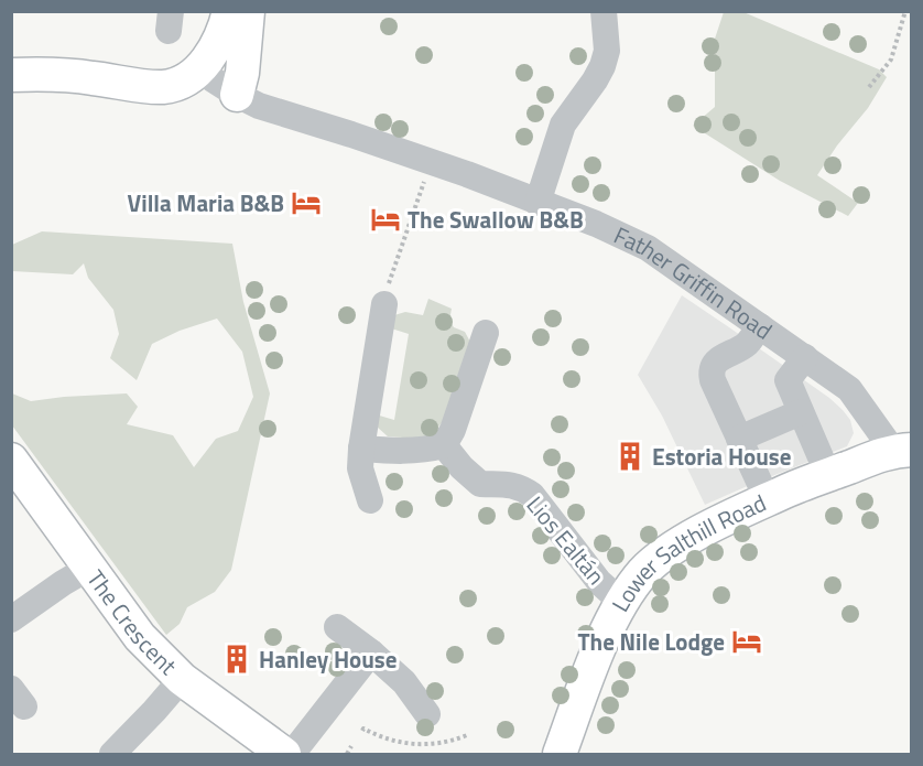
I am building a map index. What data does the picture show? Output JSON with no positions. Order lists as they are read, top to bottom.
{
  "streets": {
    "main road": ["Lower Salthill Road", "The Crescent"],
    "street": ["Father Griffin Road", "Lios Ealtán"]
  },
  "crossings": [
    ["Father Griffin Road", "Lower Salthill Road"],
    ["Lios Ealtán", "Lower Salthill Road"]
  ],
  "places": {
    "hotel": ["Villa Maria B&B", "The Swallow B&B", "The Nile Lodge"],
    "building": ["Estoria House", "Hanley House"]
  }
}
